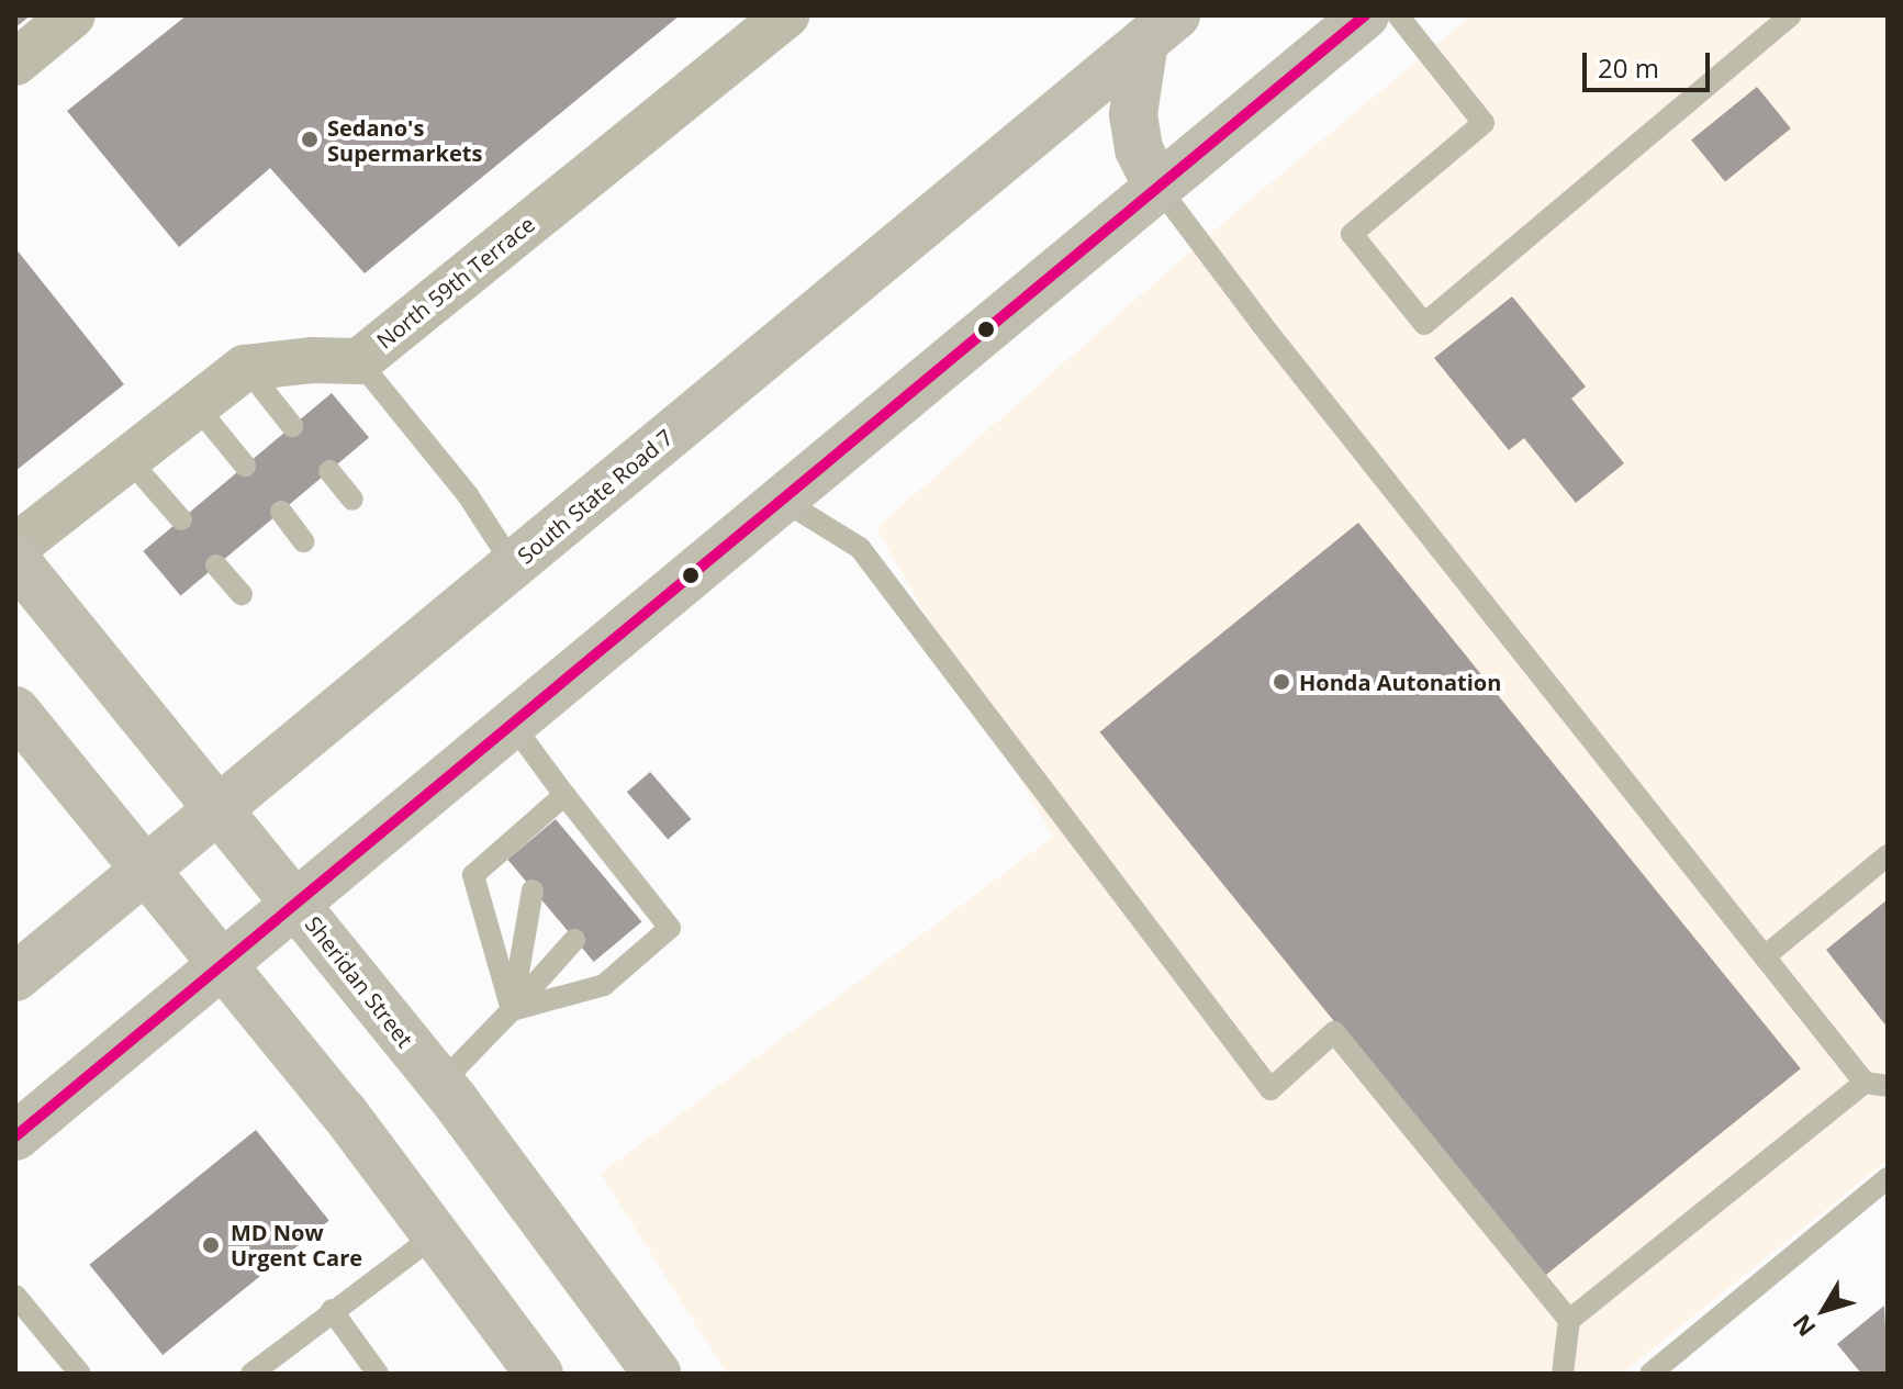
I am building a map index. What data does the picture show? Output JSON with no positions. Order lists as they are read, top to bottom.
{
  "streets": {
    "main road": ["South State Road 7", "Sheridan Street"],
    "street": ["North 59th Terrace"]
  },
  "crossings": [
    ["South State Road 7", "Sheridan Street"]
  ],
  "places": ["Sedano's Supermarkets", "Honda Autonation", "MD Now Urgent Care"],
  "scale_bar": "20 m",
  "north": "bottom left"
}
